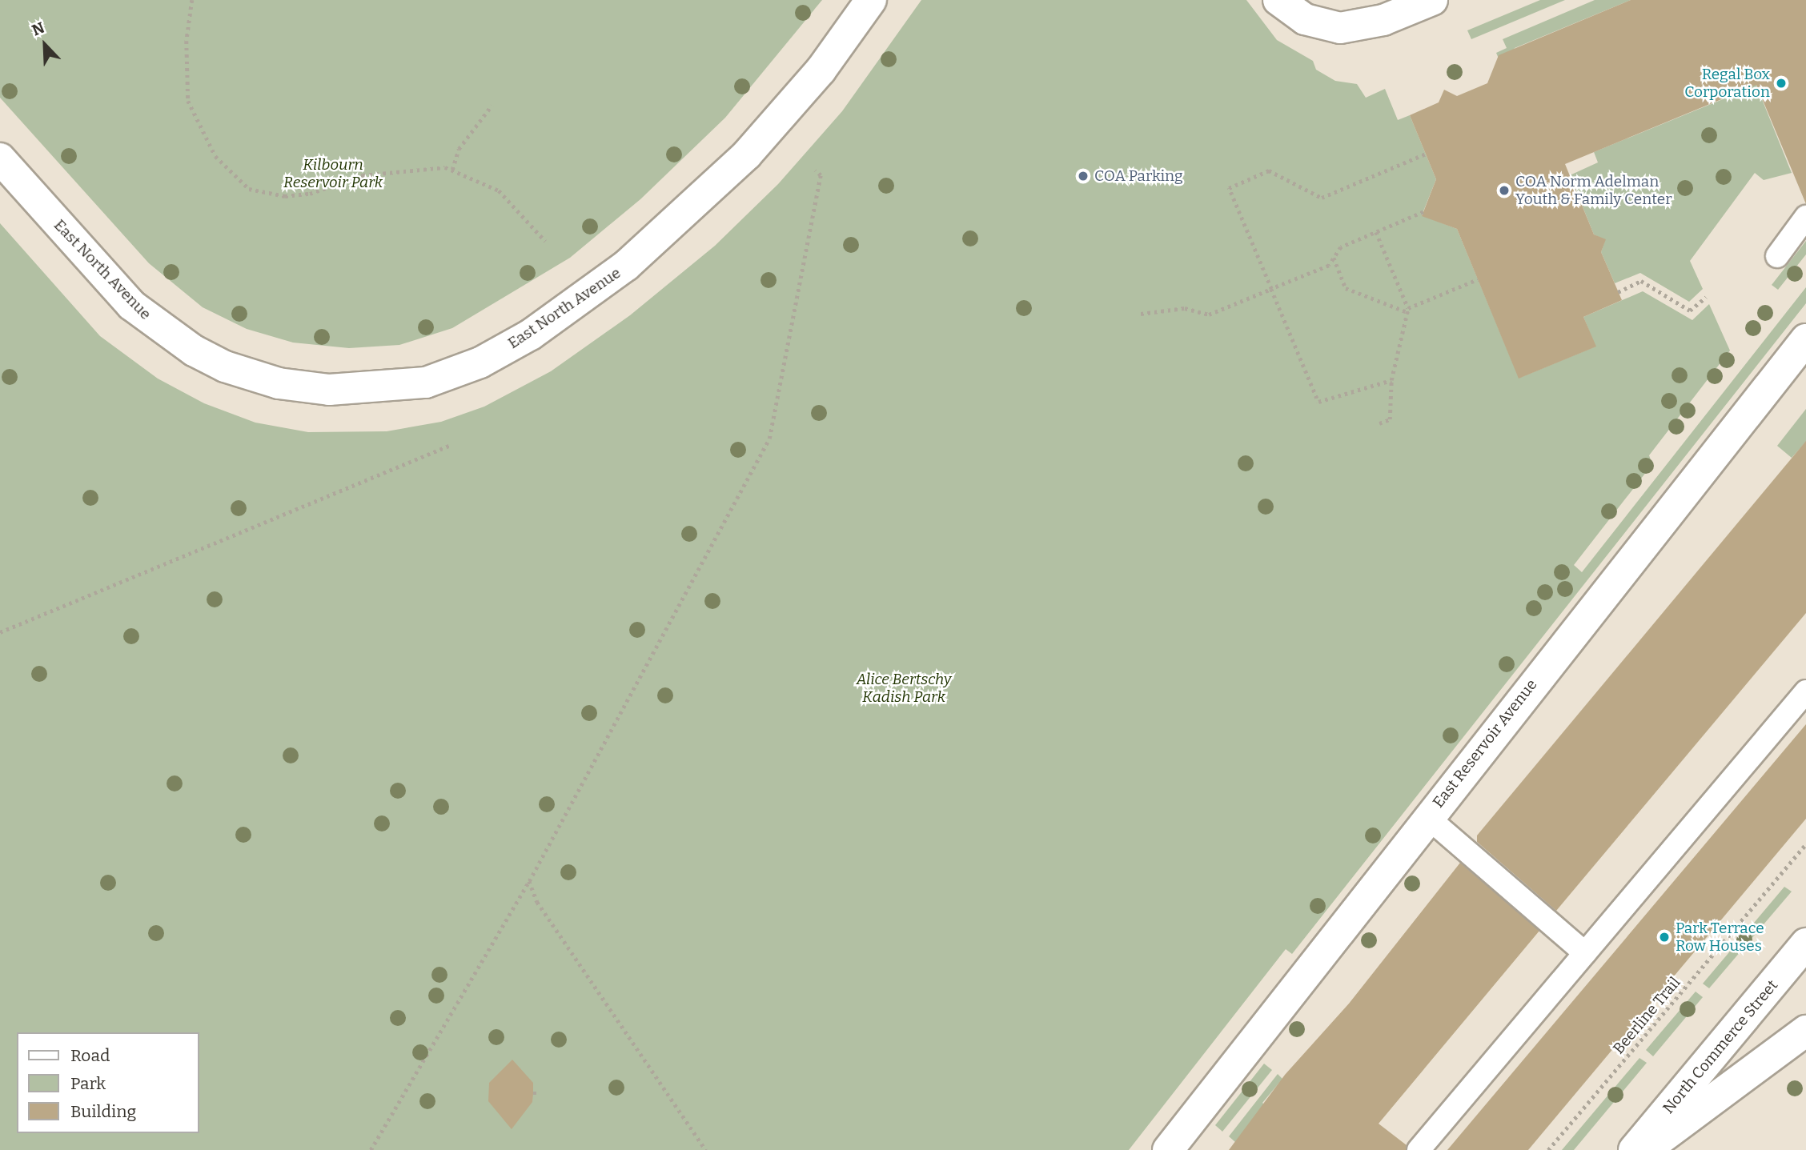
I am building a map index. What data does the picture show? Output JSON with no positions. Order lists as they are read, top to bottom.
{
  "streets": {
    "street": ["East North Avenue", "East Reservoir Avenue", "North Commerce Street"],
    "path": ["Beerline Trail"]
  },
  "parks": ["Kilbourn Reservoir Park", "Alice Bertschy Kadish Park"],
  "places": [
    "Regal Box Corporation",
    "COA Parking",
    "COA Norm Adelman Youth & Family Center",
    "Park Terrace Row Houses"
  ],
  "legend": ["Road", "Park", "Building"],
  "north": "top left"
}
